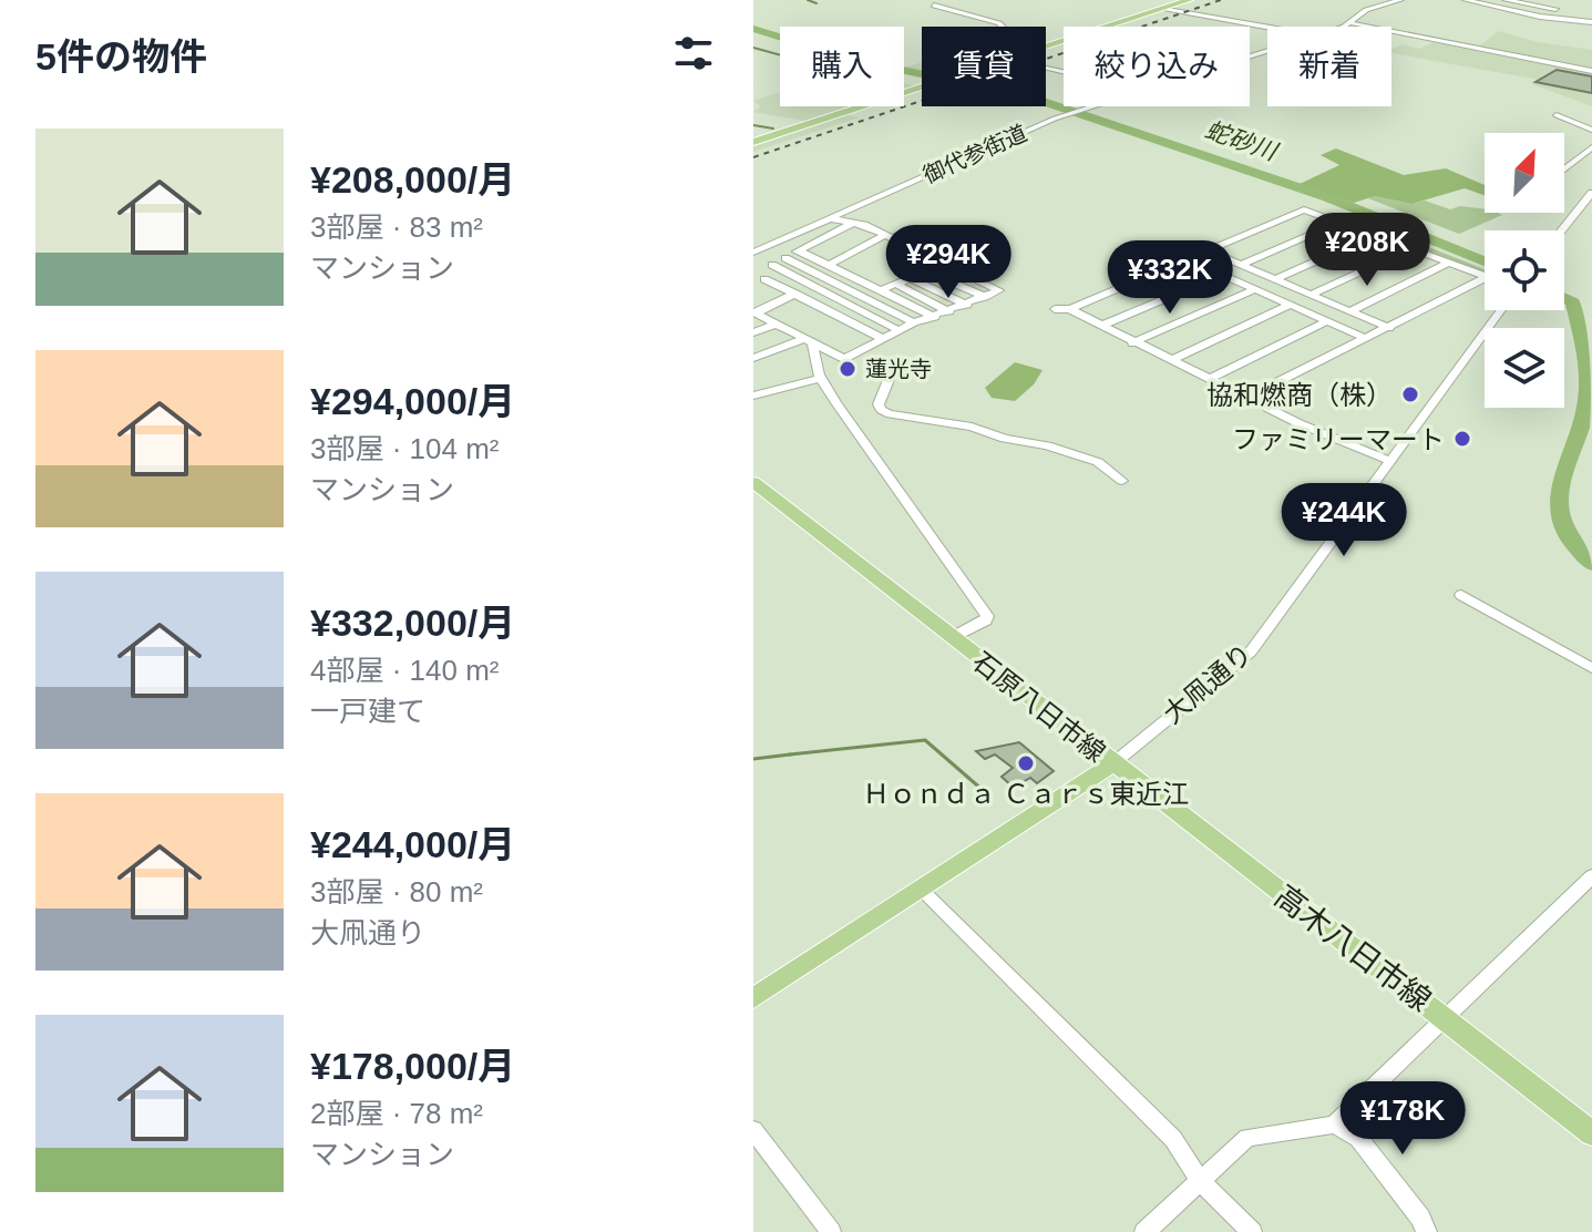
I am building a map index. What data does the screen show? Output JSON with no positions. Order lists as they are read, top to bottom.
{
  "streets": {
    "main road": ["石原八日市線", "高木八日市線"],
    "street": ["御代参街道", "大凧通り"]
  },
  "crossings": [
    ["大凧通り", "石原八日市線"],
    ["大凧通り", "高木八日市線"],
    ["石原八日市線", "高木八日市線"]
  ],
  "water": ["蛇砂川"],
  "places": [
    "蓮光寺",
    "協和燃商（株）",
    "ファミリーマート",
    "Ｈｏｎｄａ Ｃａｒｓ東近江"
  ],
  "north": "top right",
  "page": {
    "heading": "5件の物件",
    "chip": [
      "購入",
      "賃貸",
      "絞り込み",
      "新着"
    ],
    "list": [
      {
        "name": "¥208,000/月",
        "note": "3部屋 · 83 m² · マンション"
      },
      {
        "name": "¥294,000/月",
        "note": "3部屋 · 104 m² · マンション"
      },
      {
        "name": "¥332,000/月",
        "note": "4部屋 · 140 m² · 一戸建て"
      },
      {
        "name": "¥244,000/月",
        "note": "3部屋 · 80 m² · 大凧通り"
      },
      {
        "name": "¥178,000/月",
        "note": "2部屋 · 78 m² · マンション"
      }
    ],
    "price": [
      "¥208K",
      "¥294K",
      "¥332K",
      "¥244K",
      "¥178K"
    ]
  }
}
